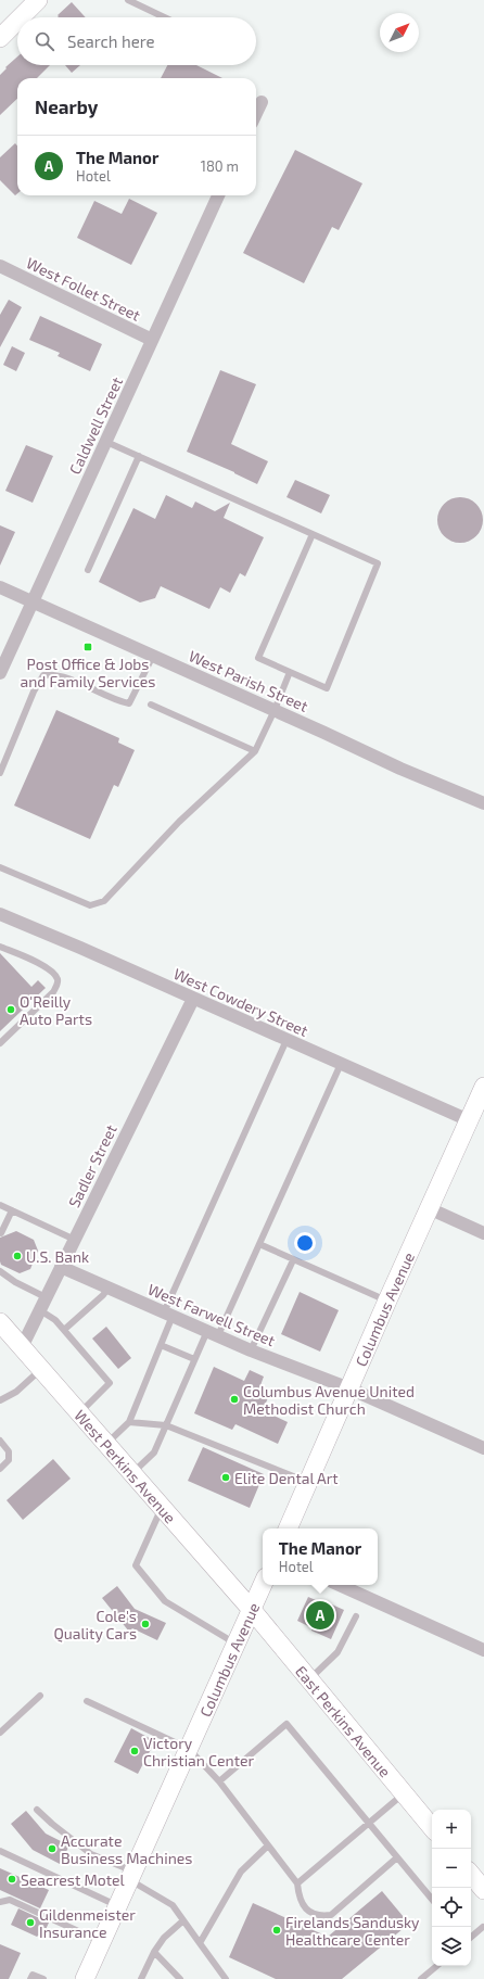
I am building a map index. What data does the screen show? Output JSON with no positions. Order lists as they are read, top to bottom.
{
  "streets": {
    "main road": ["Columbus Avenue", "West Perkins Avenue", "East Perkins Avenue"],
    "street": [
      "West Follet Street",
      "Caldwell Street",
      "West Parish Street",
      "West Cowdery Street",
      "Sadler Street",
      "West Farwell Street"
    ]
  },
  "crossings": [
    ["West Follet Street", "Caldwell Street"],
    ["Caldwell Street", "West Parish Street"],
    ["West Cowdery Street", "Sadler Street"],
    ["West Cowdery Street", "Columbus Avenue"],
    ["Sadler Street", "West Farwell Street"],
    ["Sadler Street", "West Perkins Avenue"],
    ["Columbus Avenue", "West Farwell Street"],
    ["Columbus Avenue", "West Perkins Avenue"],
    ["Columbus Avenue", "East Perkins Avenue"],
    ["West Perkins Avenue", "East Perkins Avenue"]
  ],
  "places": {
    "transit": ["Post Office & Jobs and Family Services"],
    "other": [
      "O'Reilly Auto Parts",
      "U.S. Bank",
      "Columbus Avenue United Methodist Church",
      "Elite Dental Art",
      "Cole's Quality Cars",
      "Victory Christian Center",
      "Accurate Business Machines",
      "Seacrest Motel",
      "Gildenmeister Insurance",
      "Firelands Sandusky Healthcare Center"
    ]
  },
  "north": "top right",
  "page": {
    "search": "Search here",
    "heading": "Nearby",
    "list": [
      {
        "mark": "A",
        "name": "The Manor",
        "note": "Hotel",
        "value": "180 m"
      }
    ],
    "popup": ["The Manor", "Hotel"],
    "pins": "A",
    "map_buttons": ["+", "−"]
  }
}
